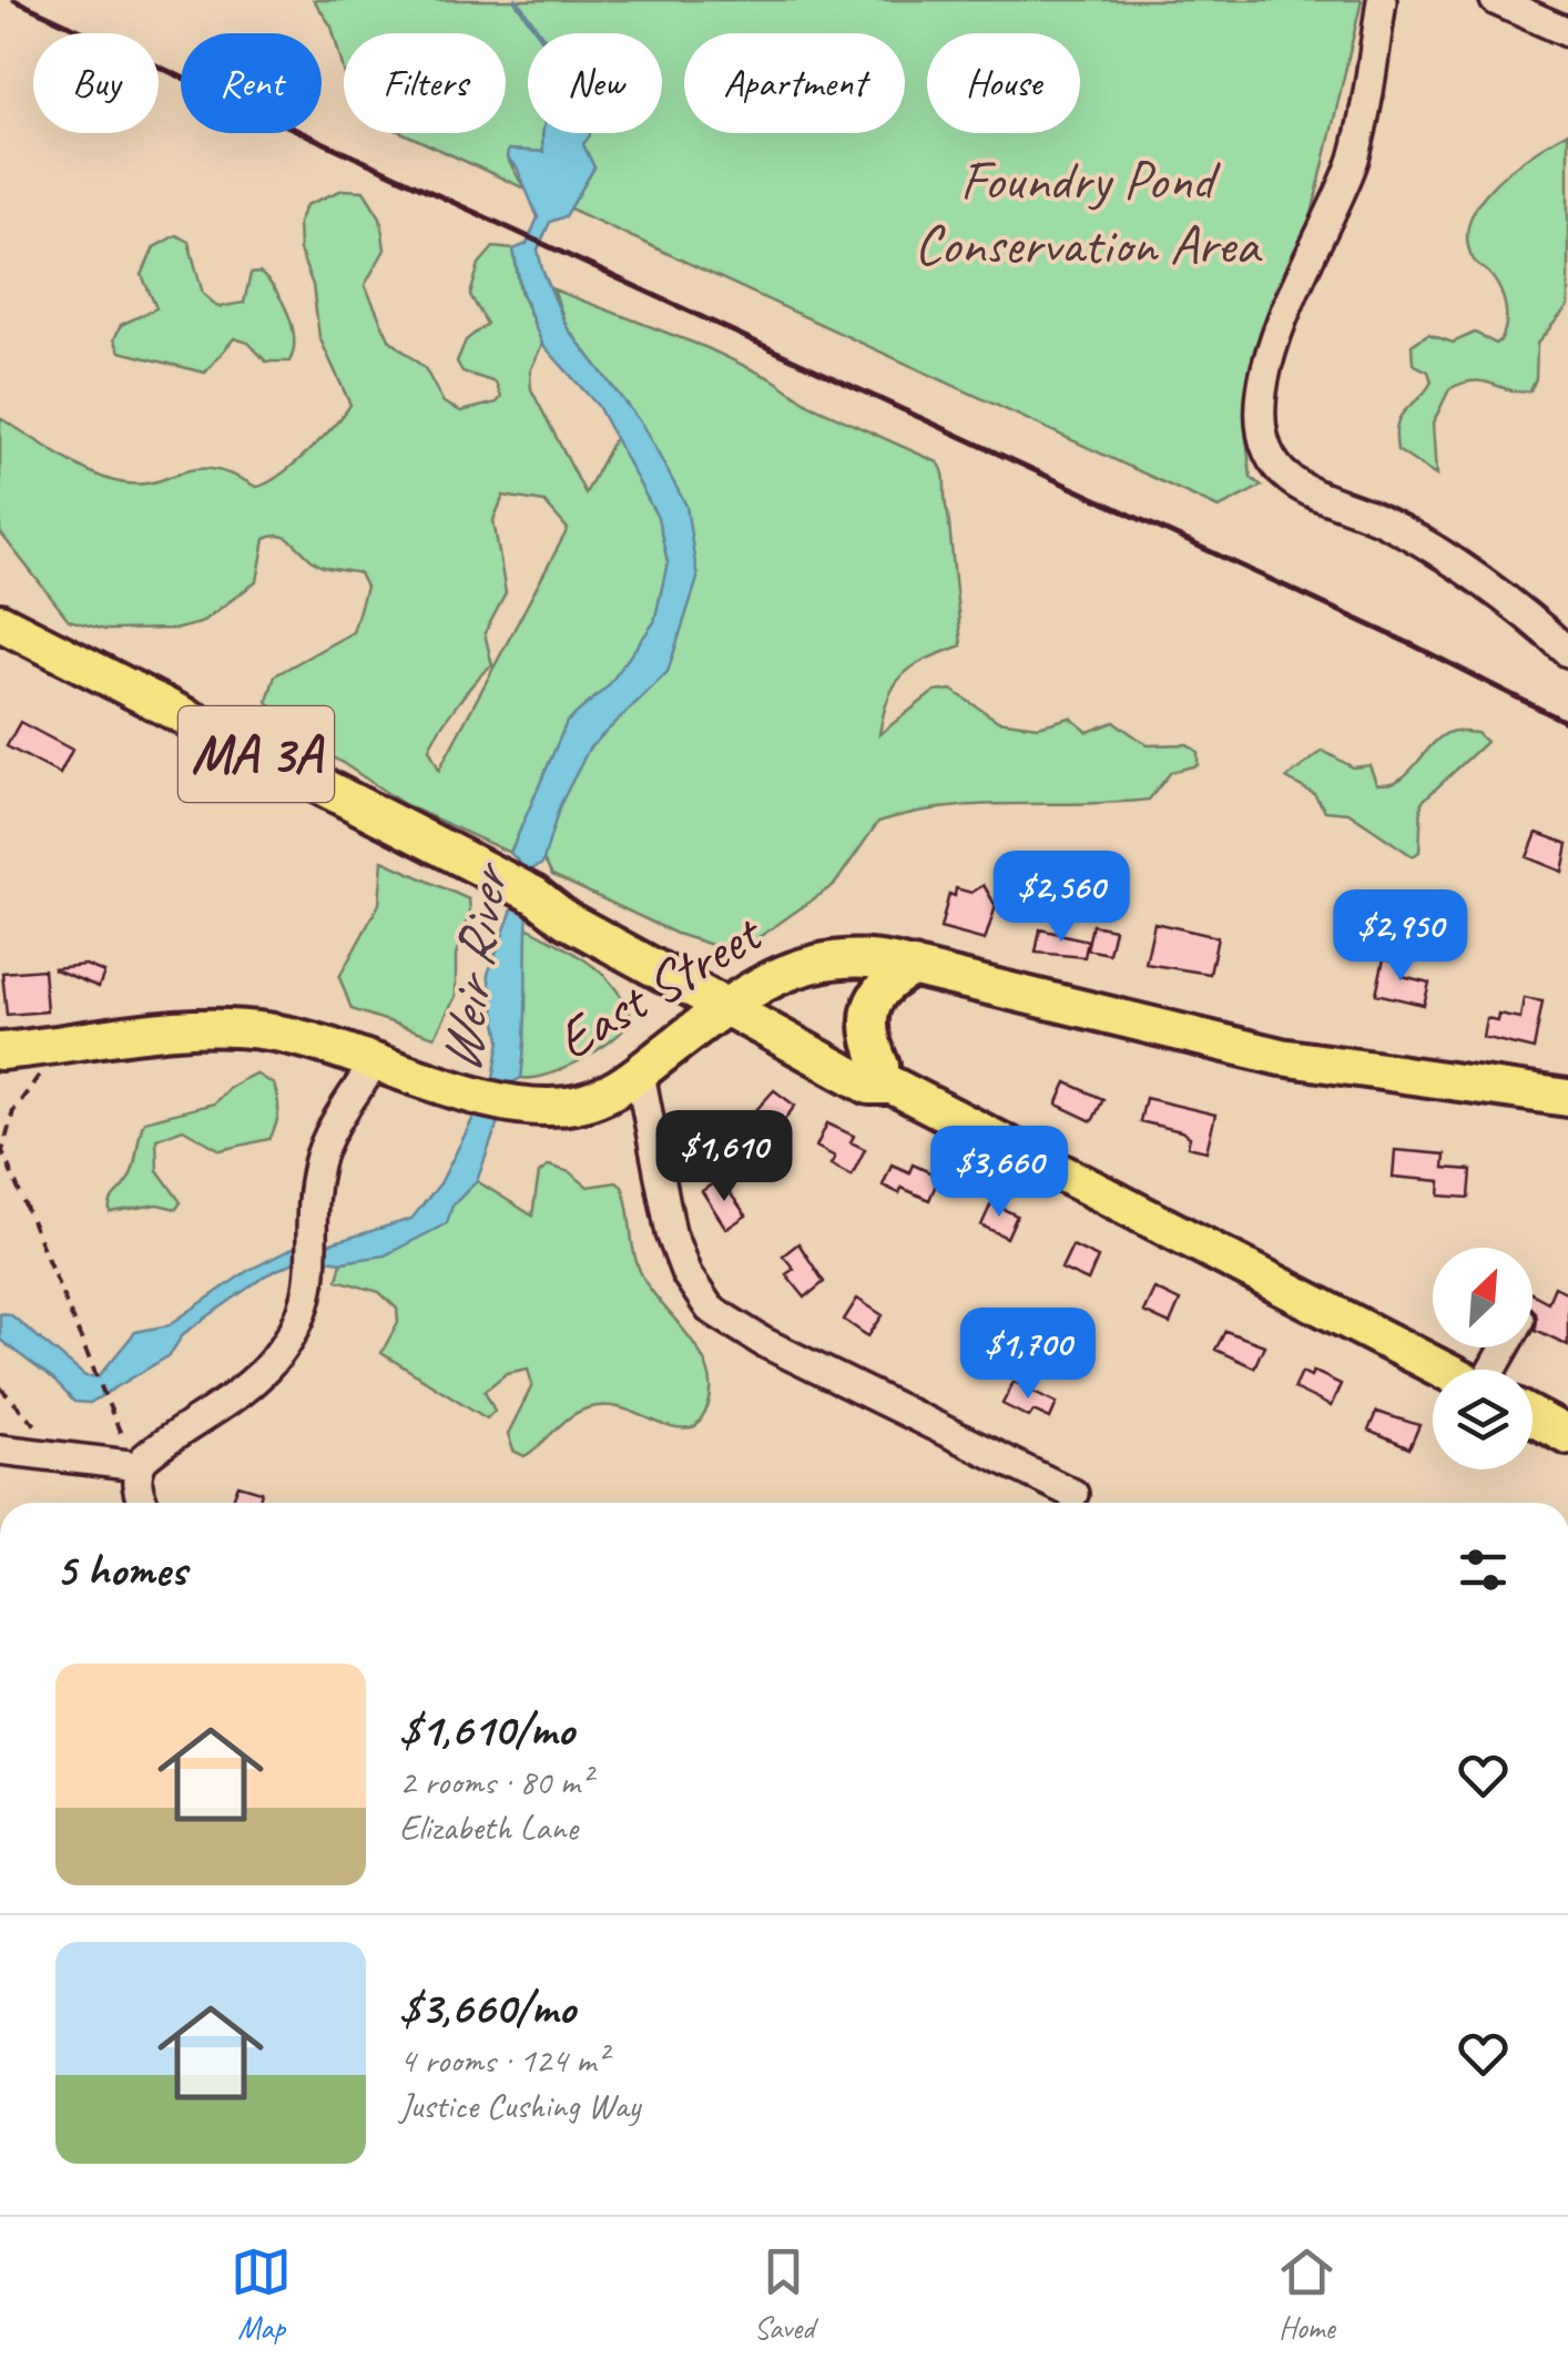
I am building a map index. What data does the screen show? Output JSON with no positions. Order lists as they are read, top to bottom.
{
  "streets": {
    "main road": ["MA 3A", "East Street"]
  },
  "crossings": [
    ["MA 3A", "East Street"]
  ],
  "water": ["Weir River"],
  "parks": ["Foundry Pond Conservation Area"],
  "north": "top right",
  "page": {
    "chip": [
      "Buy",
      "Rent",
      "Filters",
      "New",
      "Apartment",
      "House"
    ],
    "price": [
      "$2,560",
      "$2,950",
      "$1,610",
      "$3,660",
      "$1,700"
    ],
    "heading": "5 homes",
    "list": [
      {
        "name": "$1,610/mo",
        "note": "2 rooms · 80 m² · Elizabeth Lane"
      },
      {
        "name": "$3,660/mo",
        "note": "4 rooms · 124 m² · Justice Cushing Way"
      }
    ],
    "tabs": ["Map", "Saved", "Home"]
  }
}
